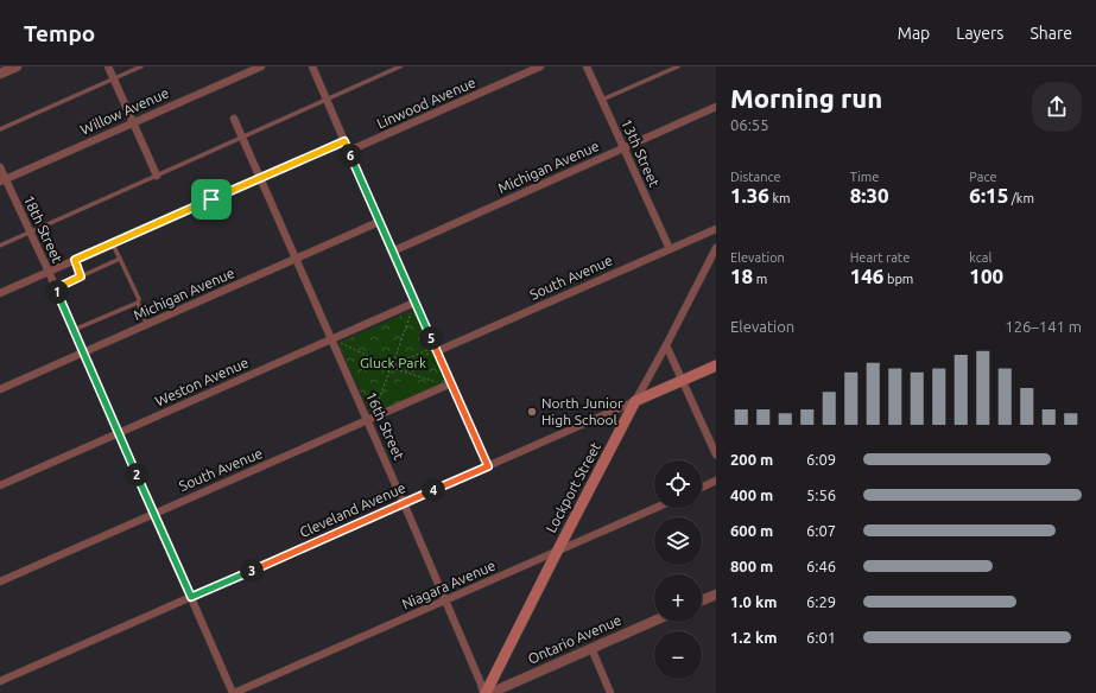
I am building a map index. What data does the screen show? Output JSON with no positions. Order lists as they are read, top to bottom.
{
  "streets": {
    "main road": ["Lockport Street", "Cleveland Avenue"],
    "street": [
      "Linwood Avenue",
      "Willow Avenue",
      "13th Street",
      "Michigan Avenue",
      "18th Street",
      "South Avenue",
      "Weston Avenue",
      "16th Street",
      "Niagara Avenue",
      "Ontario Avenue"
    ]
  },
  "crossings": [
    ["Willow Avenue", "18th Street"],
    ["13th Street", "Michigan Avenue"],
    ["13th Street", "South Avenue"],
    ["Michigan Avenue", "18th Street"],
    ["Michigan Avenue", "16th Street"],
    ["18th Street", "South Avenue"],
    ["18th Street", "Weston Avenue"],
    ["18th Street", "Cleveland Avenue"],
    ["18th Street", "Niagara Avenue"],
    ["South Avenue", "16th Street"],
    ["Weston Avenue", "16th Street"],
    ["16th Street", "Lockport Street"],
    ["16th Street", "Cleveland Avenue"],
    ["16th Street", "Niagara Avenue"],
    ["Lockport Street", "Cleveland Avenue"],
    ["Lockport Street", "Niagara Avenue"]
  ],
  "parks": ["Gluck Park"],
  "places": ["North Junior High School"],
  "page": {
    "header": "Tempo",
    "nav": ["Map", "Layers", "Share"],
    "heading": ["Morning run", "06:55"],
    "pins": [
      "6",
      "1",
      "5",
      "2",
      "4",
      "3"
    ],
    "stats": [
      ["Distance", "1.36 km"],
      ["Time", "8:30"],
      ["Pace", "6:15 /km"],
      ["Elevation", "18 m"],
      ["Heart rate", "146 bpm"],
      ["kcal", "100"]
    ],
    "chart": ["Elevation", "126–141 m"],
    "list": [
      {
        "name": "200 m",
        "note": "6:09"
      },
      {
        "name": "400 m",
        "note": "5:56"
      },
      {
        "name": "600 m",
        "note": "6:07"
      },
      {
        "name": "800 m",
        "note": "6:46"
      },
      {
        "name": "1.0 km",
        "note": "6:29"
      },
      {
        "name": "1.2 km",
        "note": "6:01"
      }
    ],
    "map_buttons": ["+", "−"]
  }
}
